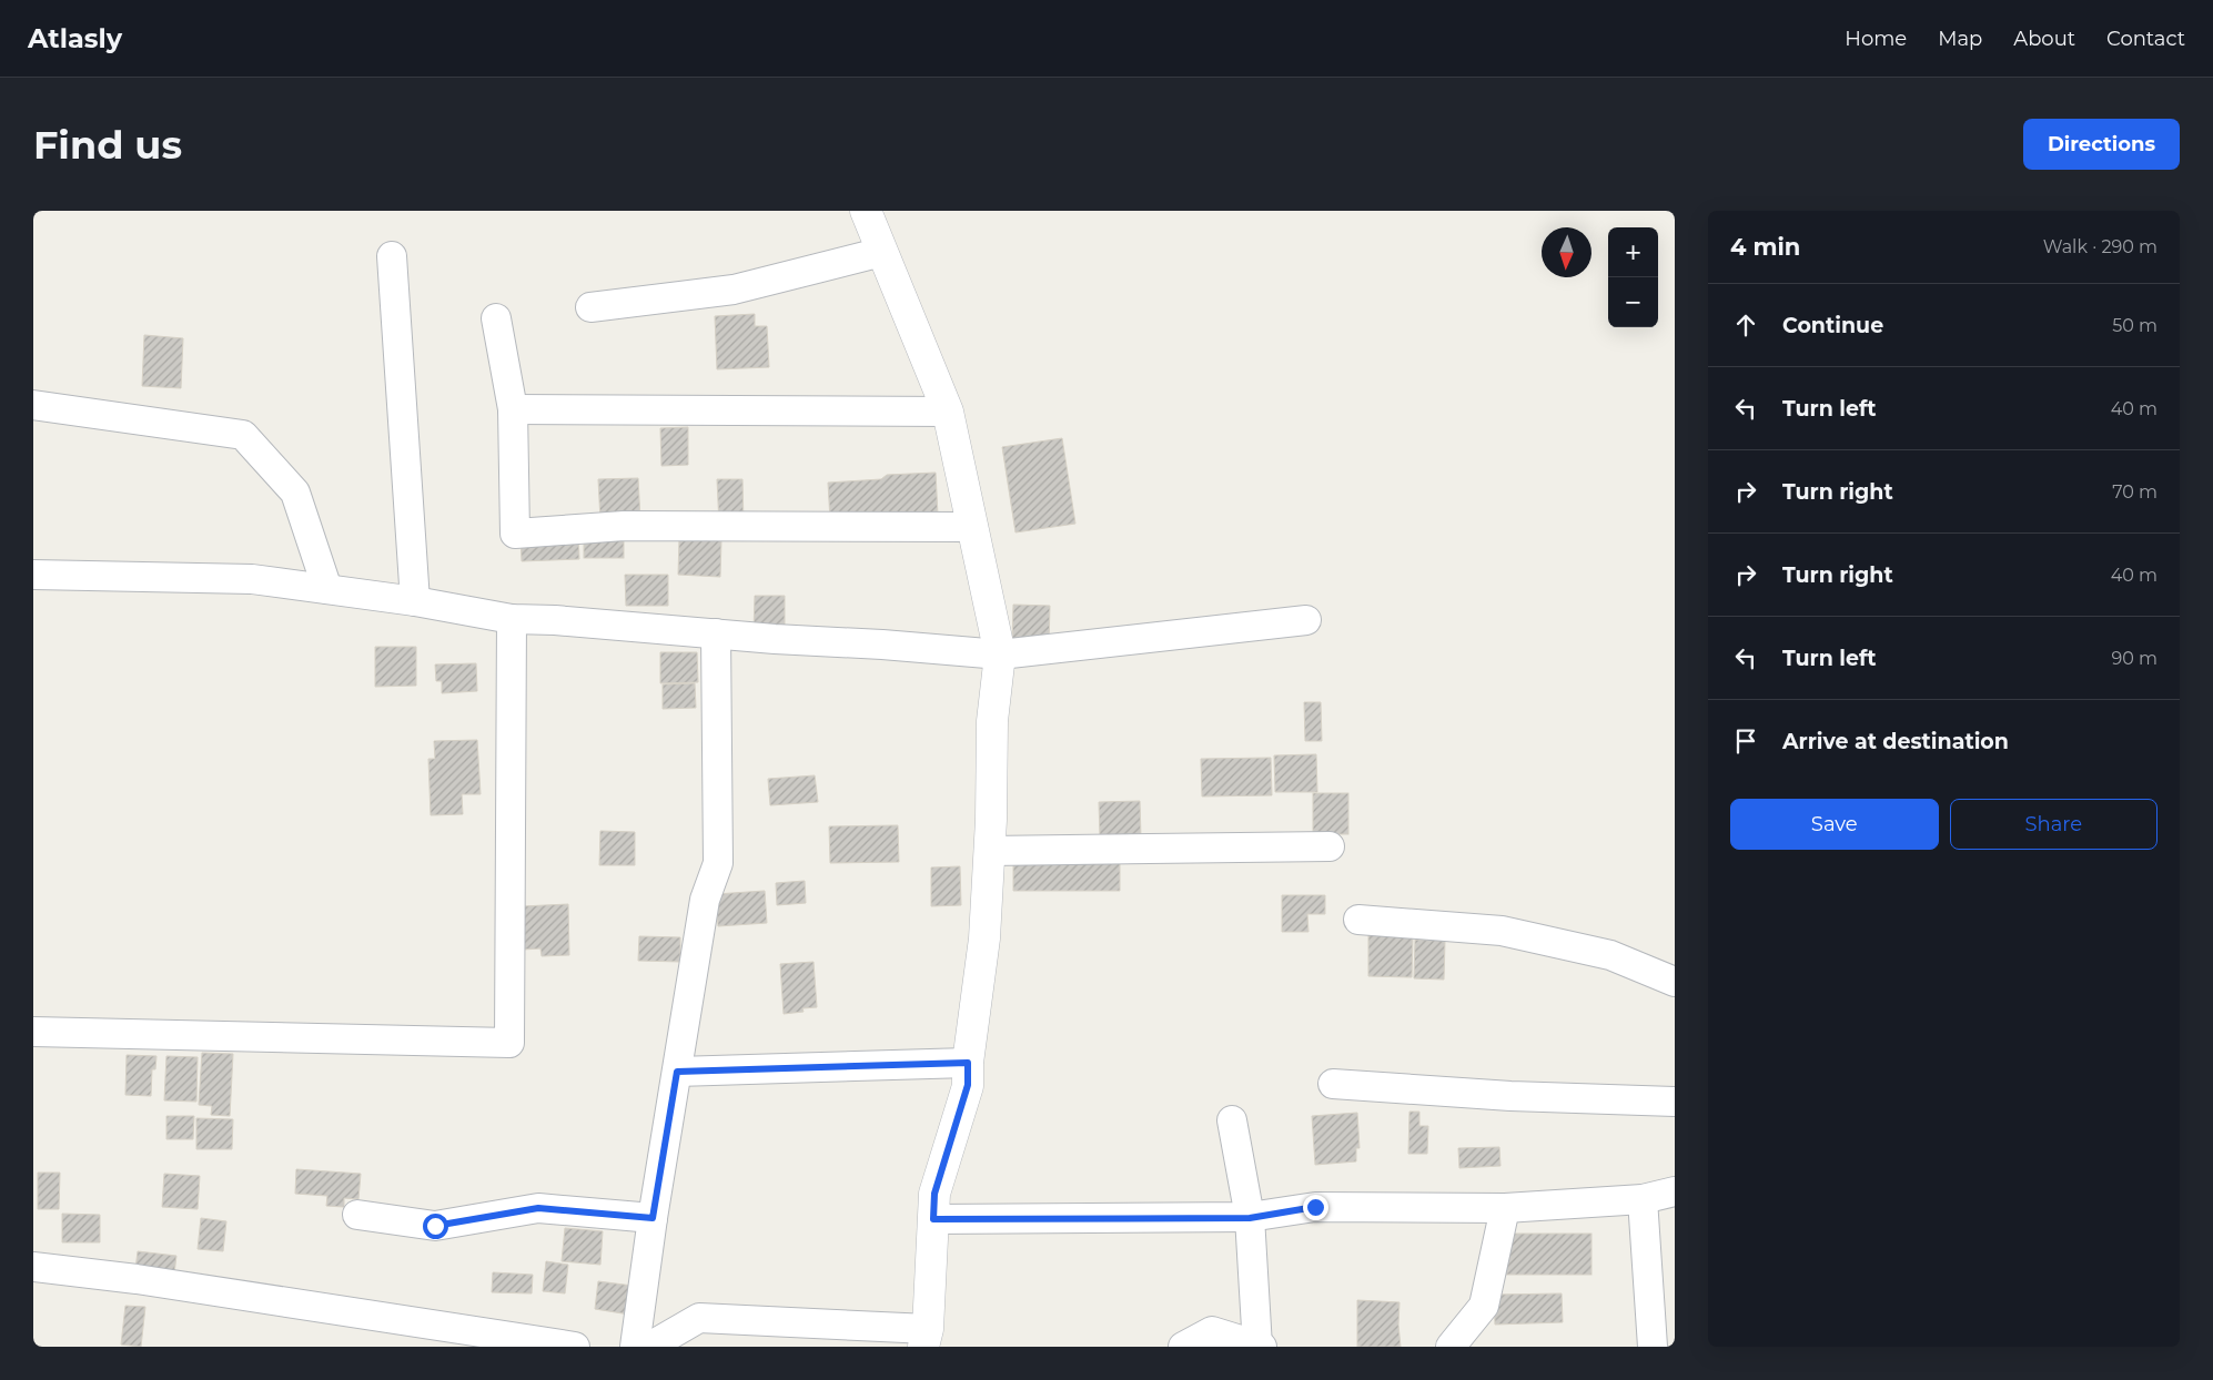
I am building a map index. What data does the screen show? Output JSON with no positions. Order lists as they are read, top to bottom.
{
  "north": "bottom",
  "page": {
    "header": "Atlasly",
    "nav": [
      "Home",
      "Map",
      "About",
      "Contact"
    ],
    "buttons": [
      "Directions",
      ["Save", "Share"]
    ],
    "title": "Find us",
    "heading": ["4 min", "Walk · 290 m"],
    "map_buttons": ["+", "−"],
    "list": [
      ["Continue", "50 m"],
      ["Turn left", "40 m"],
      ["Turn right", "70 m"],
      ["Turn right", "40 m"],
      ["Turn left", "90 m"],
      "Arrive at destination"
    ]
  }
}
